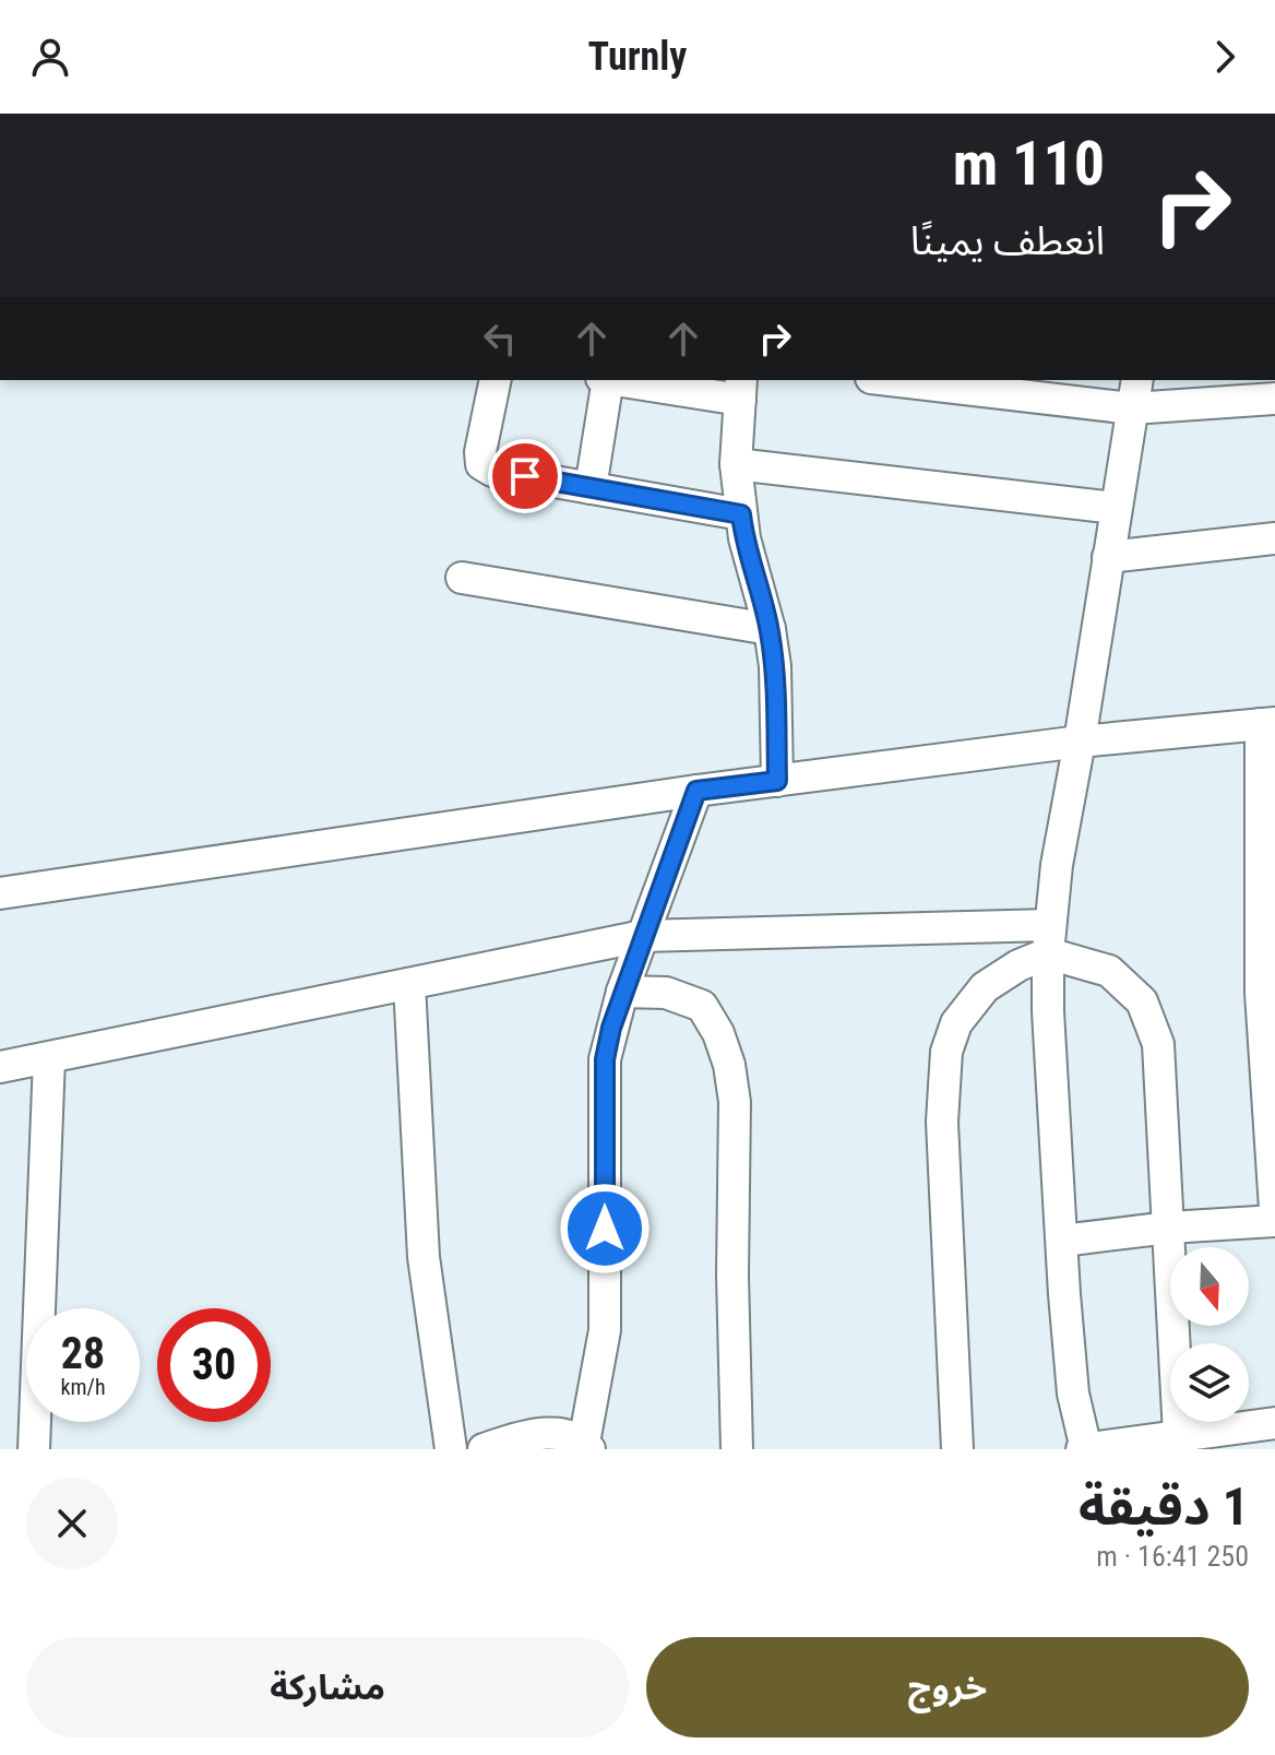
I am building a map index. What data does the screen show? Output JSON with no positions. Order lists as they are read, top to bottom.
{
  "north": "bottom",
  "page": {
    "header": "Turnly",
    "turn": ["110 m", "انعطف يمينًا"],
    "speed": "28 km/h",
    "limit": "30",
    "heading": ["1 دقيقة", "250 m · 16:41"],
    "buttons": ["خروج", "مشاركة"]
  }
}
